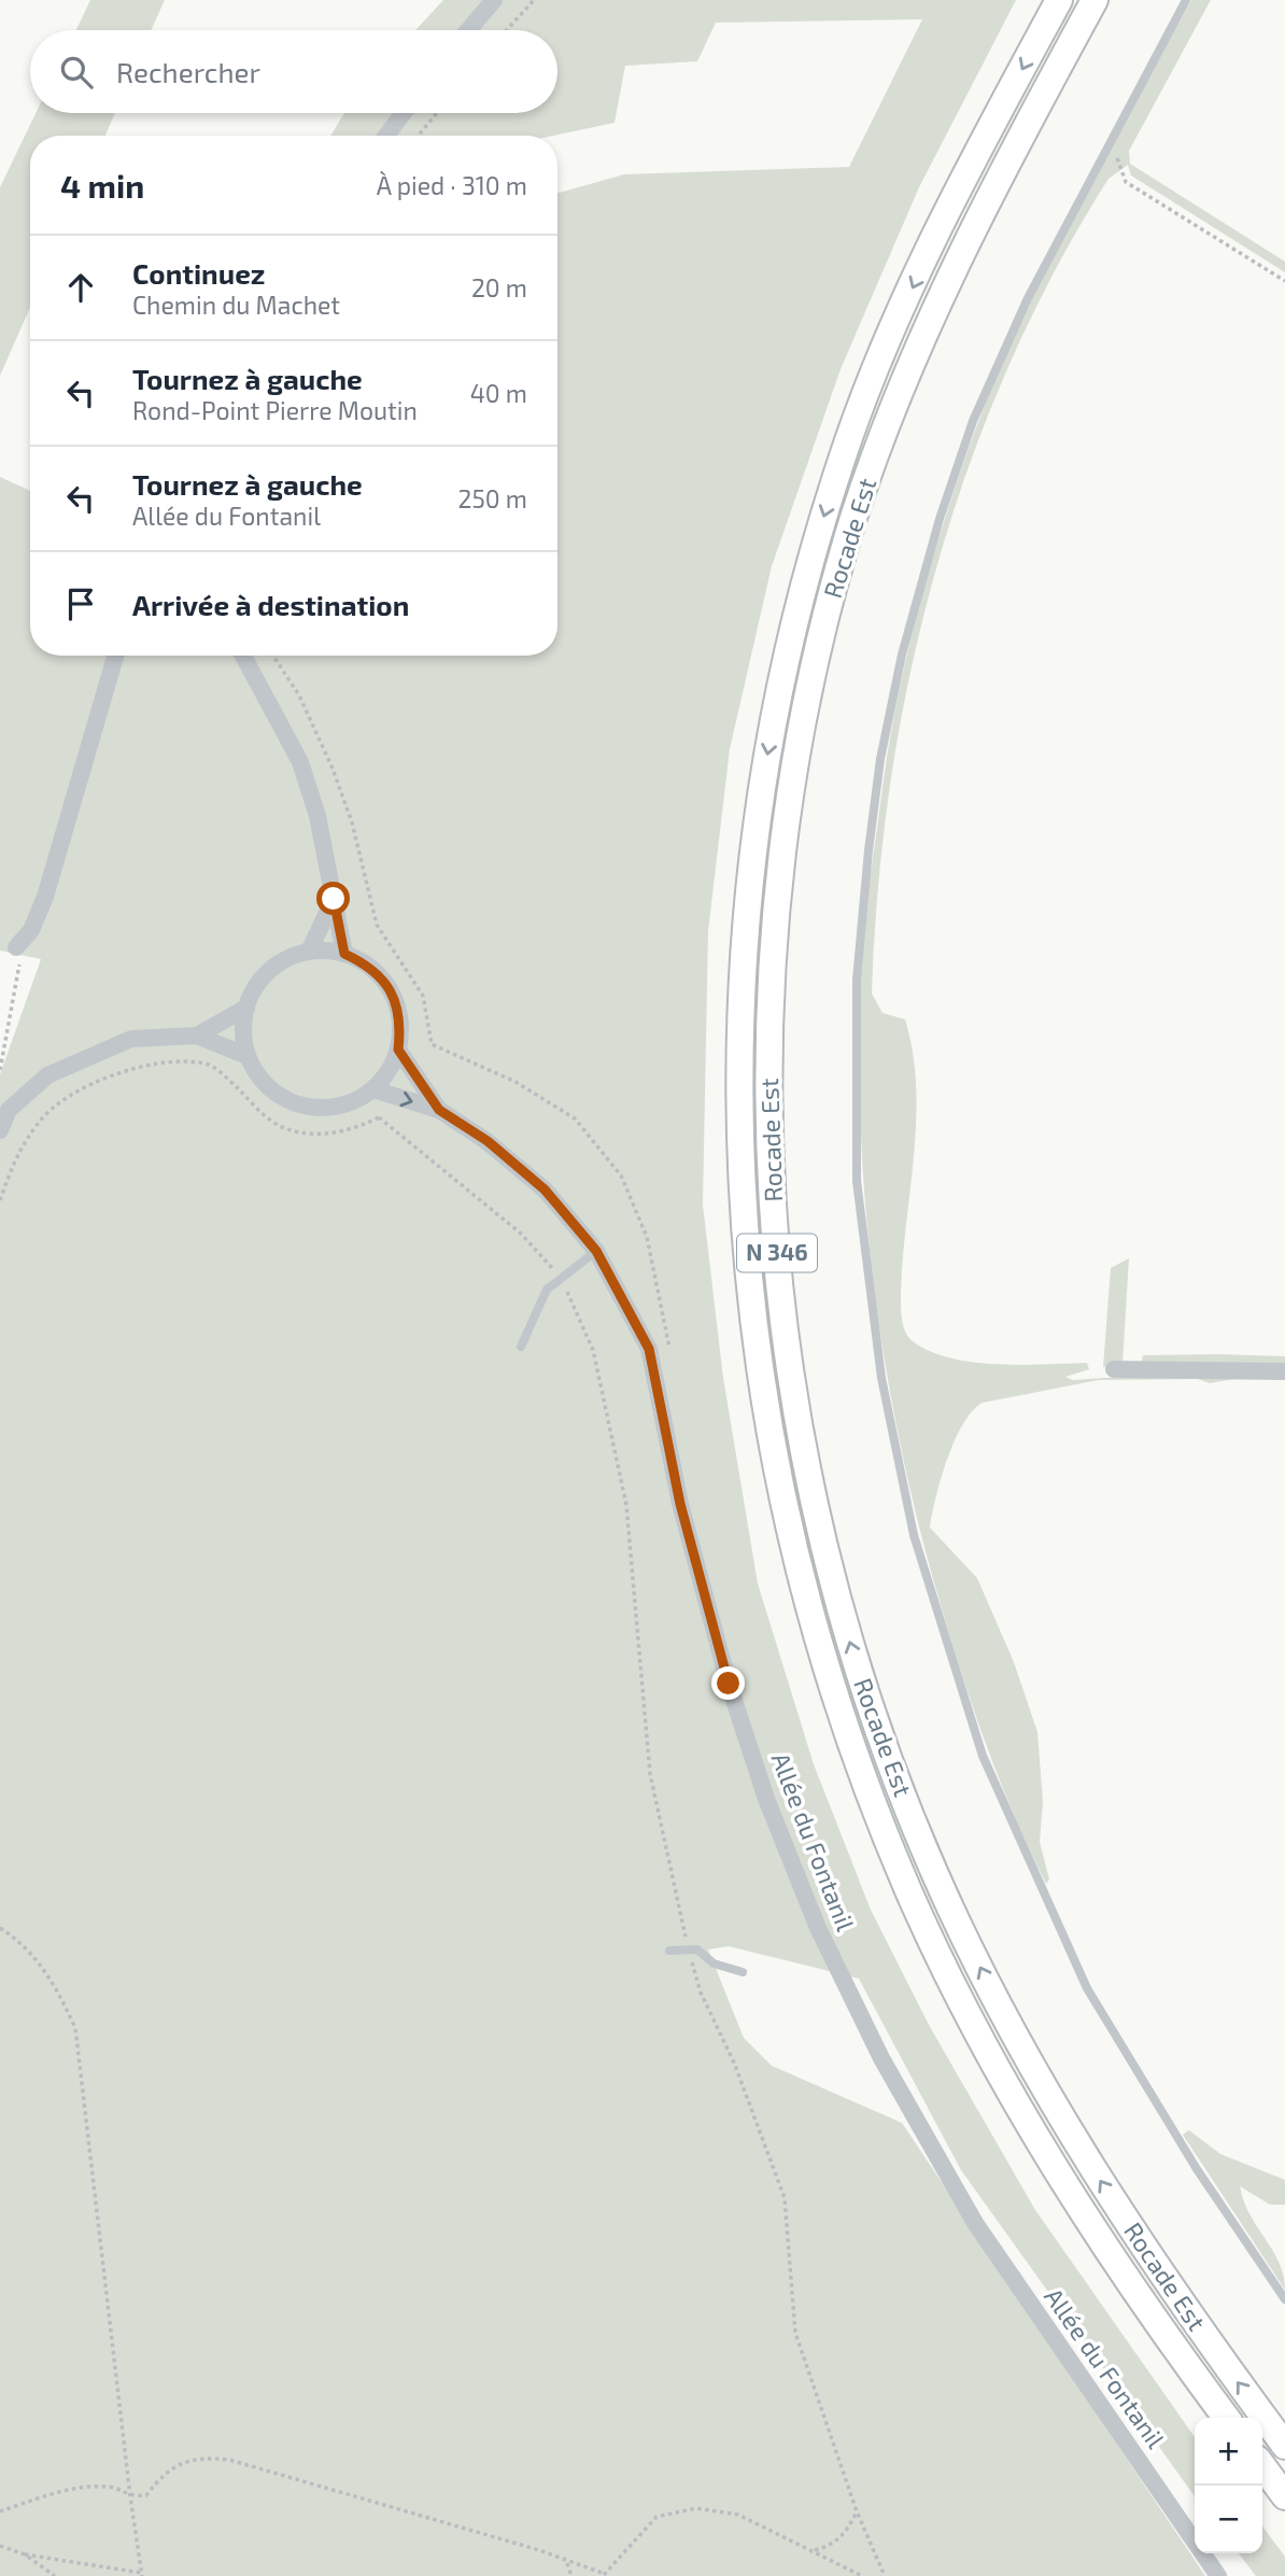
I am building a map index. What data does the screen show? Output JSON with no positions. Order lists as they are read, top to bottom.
{
  "streets": {
    "highway": ["Rocade Est", "N 346"],
    "street": ["Allée du Fontanil"]
  },
  "page": {
    "search": "Rechercher",
    "heading": ["4 min", "À pied · 310 m"],
    "list": [
      ["Continuez", "Chemin du Machet", "20 m"],
      ["Tournez à gauche", "Rond-Point Pierre Moutin", "40 m"],
      ["Tournez à gauche", "Allée du Fontanil", "250 m"],
      "Arrivée à destination"
    ],
    "map_buttons": ["+", "−"]
  }
}
